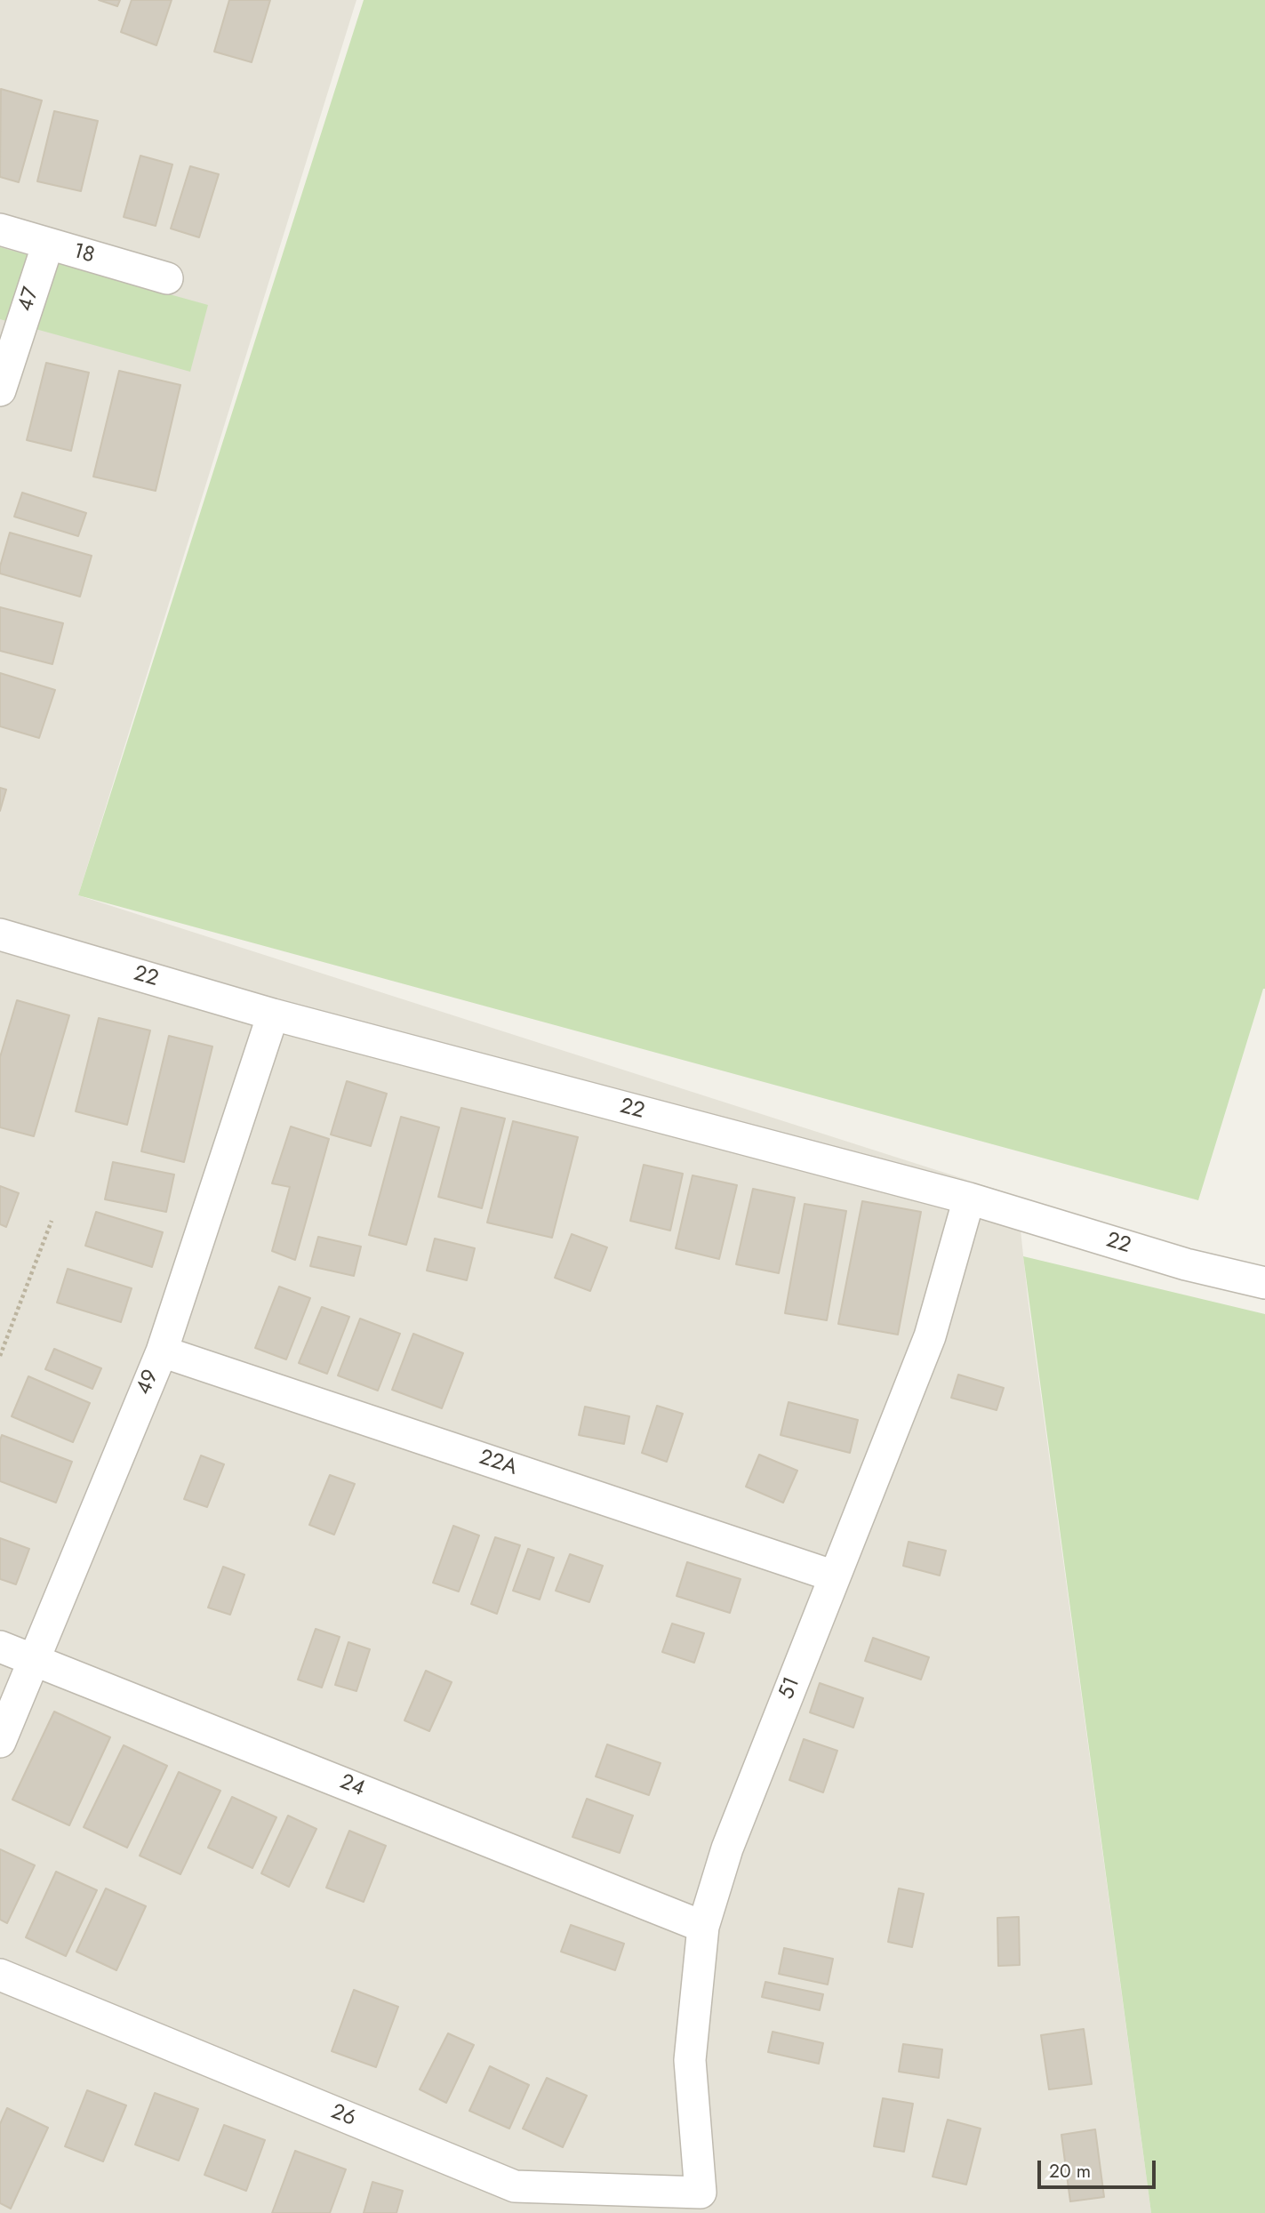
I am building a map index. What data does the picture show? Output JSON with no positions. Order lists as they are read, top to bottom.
{
  "streets": {
    "street": [
      "18",
      "47",
      "22",
      "49",
      "22A",
      "51",
      "24",
      "26"
    ]
  },
  "crossings": [
    ["18", "47"],
    ["22", "49"],
    ["22", "51"],
    ["49", "22A"],
    ["49", "24"],
    ["22A", "51"],
    ["51", "24"],
    ["51", "26"]
  ],
  "scale_bar": "20 m"
}
